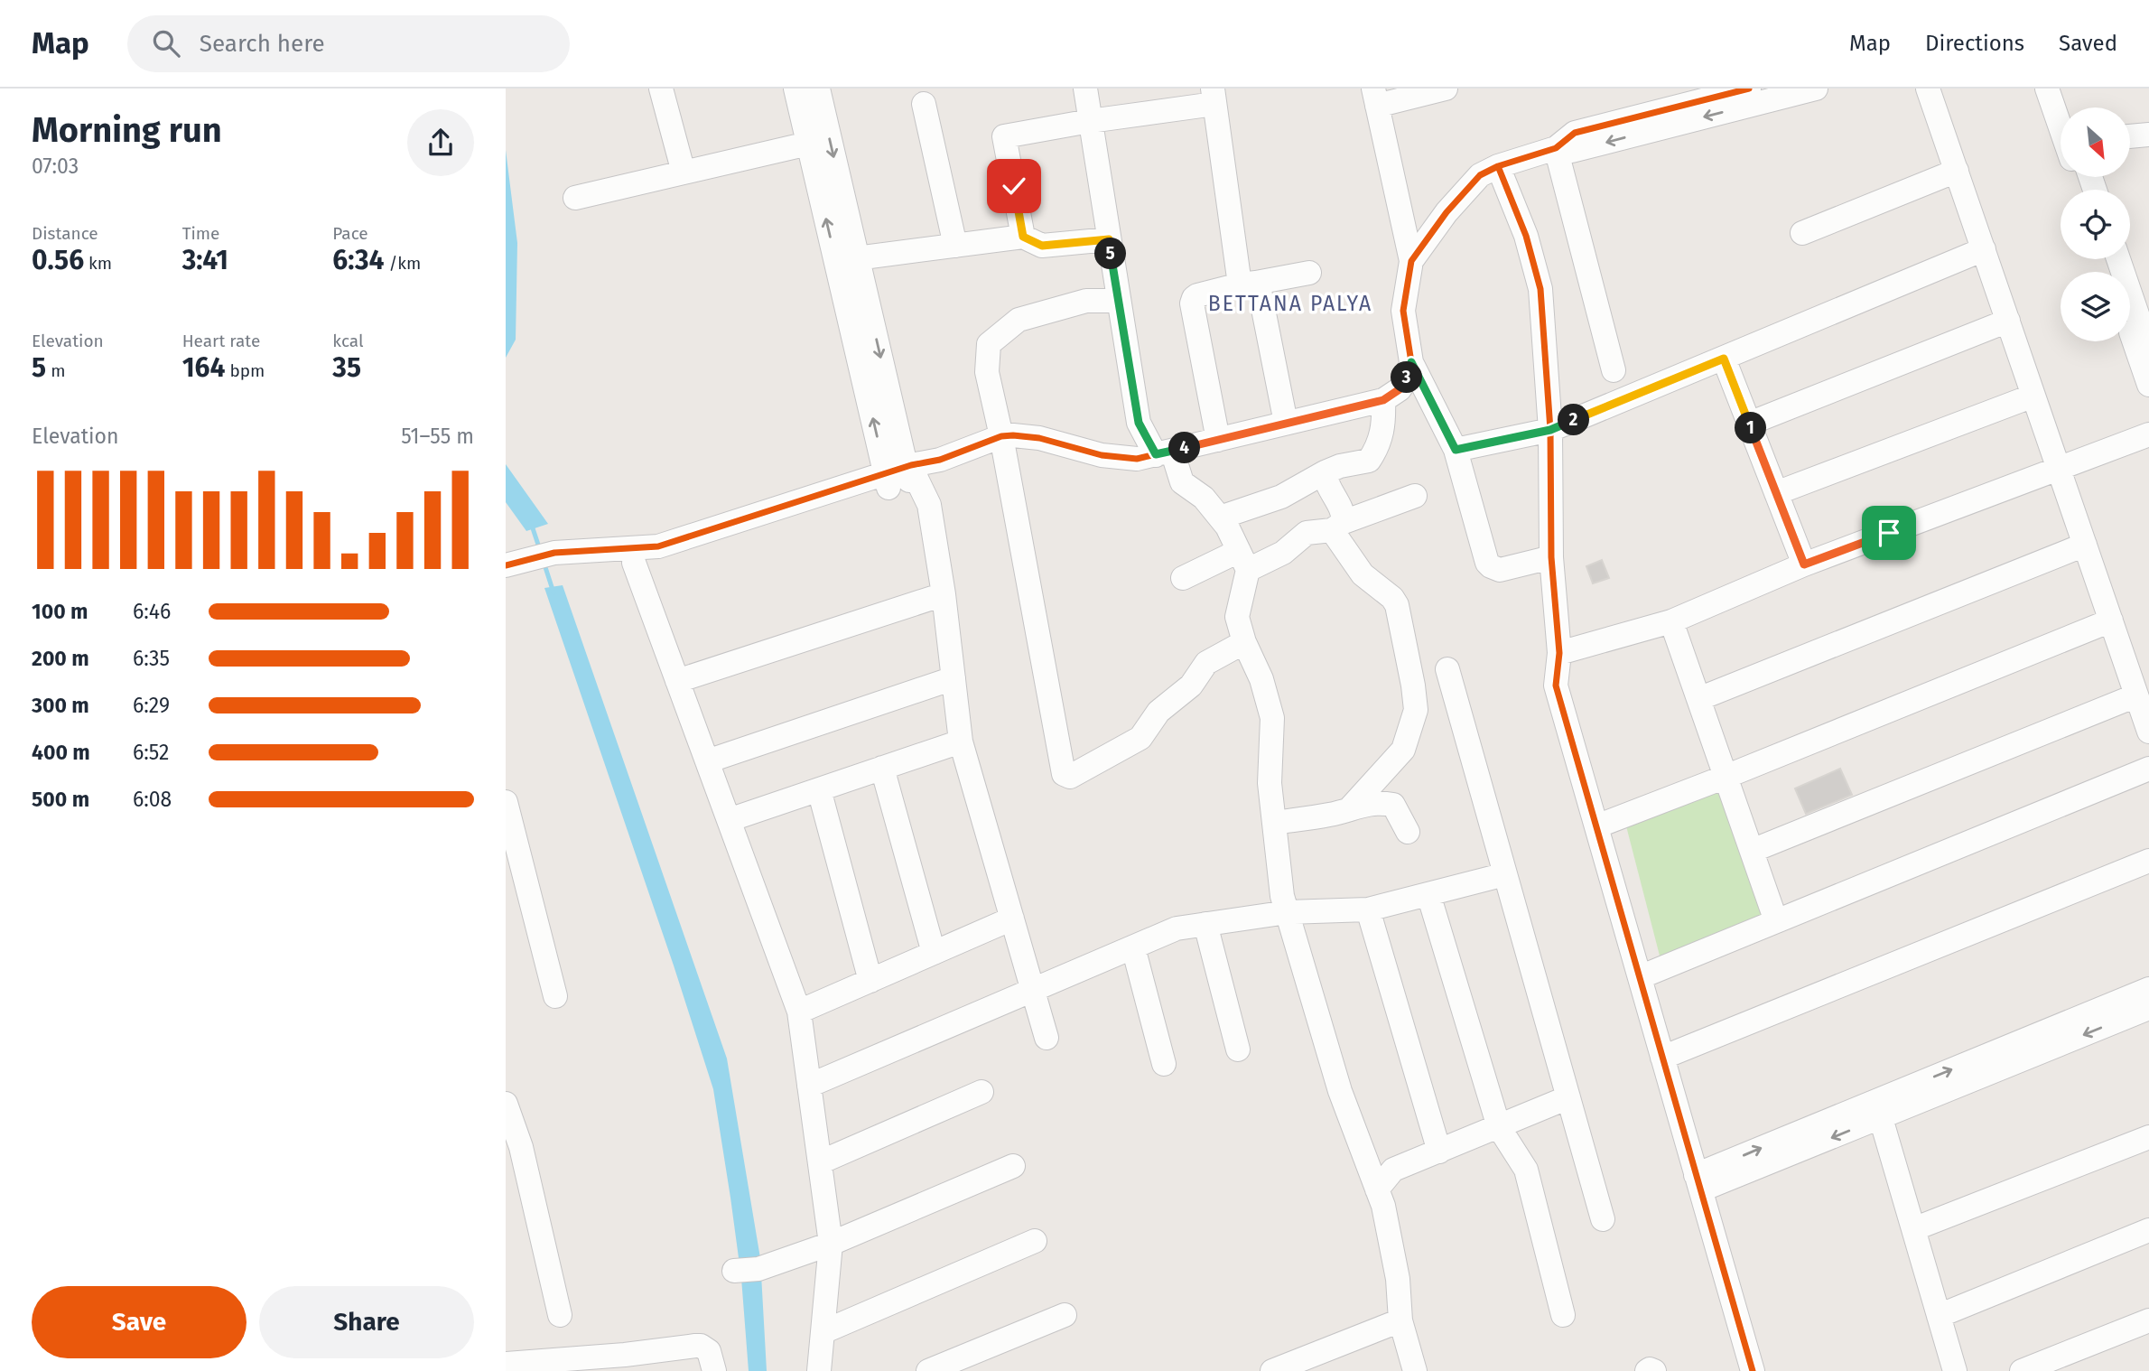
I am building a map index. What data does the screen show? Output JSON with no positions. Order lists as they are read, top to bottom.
{
  "districts": ["BETTANA PALYA"],
  "north": "bottom right",
  "page": {
    "header": "Map",
    "search": "Search here",
    "nav": ["Map", "Directions", "Saved"],
    "heading": ["Morning run", "07:03"],
    "stats": [
      ["Distance", "0.56 km"],
      ["Time", "3:41"],
      ["Pace", "6:34 /km"],
      ["Elevation", "5 m"],
      ["Heart rate", "164 bpm"],
      ["kcal", "35"]
    ],
    "pins": [
      "5",
      "3",
      "2",
      "1",
      "4"
    ],
    "chart": ["Elevation", "51–55 m"],
    "list": [
      {
        "name": "100 m",
        "note": "6:46"
      },
      {
        "name": "200 m",
        "note": "6:35"
      },
      {
        "name": "300 m",
        "note": "6:29"
      },
      {
        "name": "400 m",
        "note": "6:52"
      },
      {
        "name": "500 m",
        "note": "6:08"
      }
    ],
    "buttons": ["Save", "Share"]
  }
}
